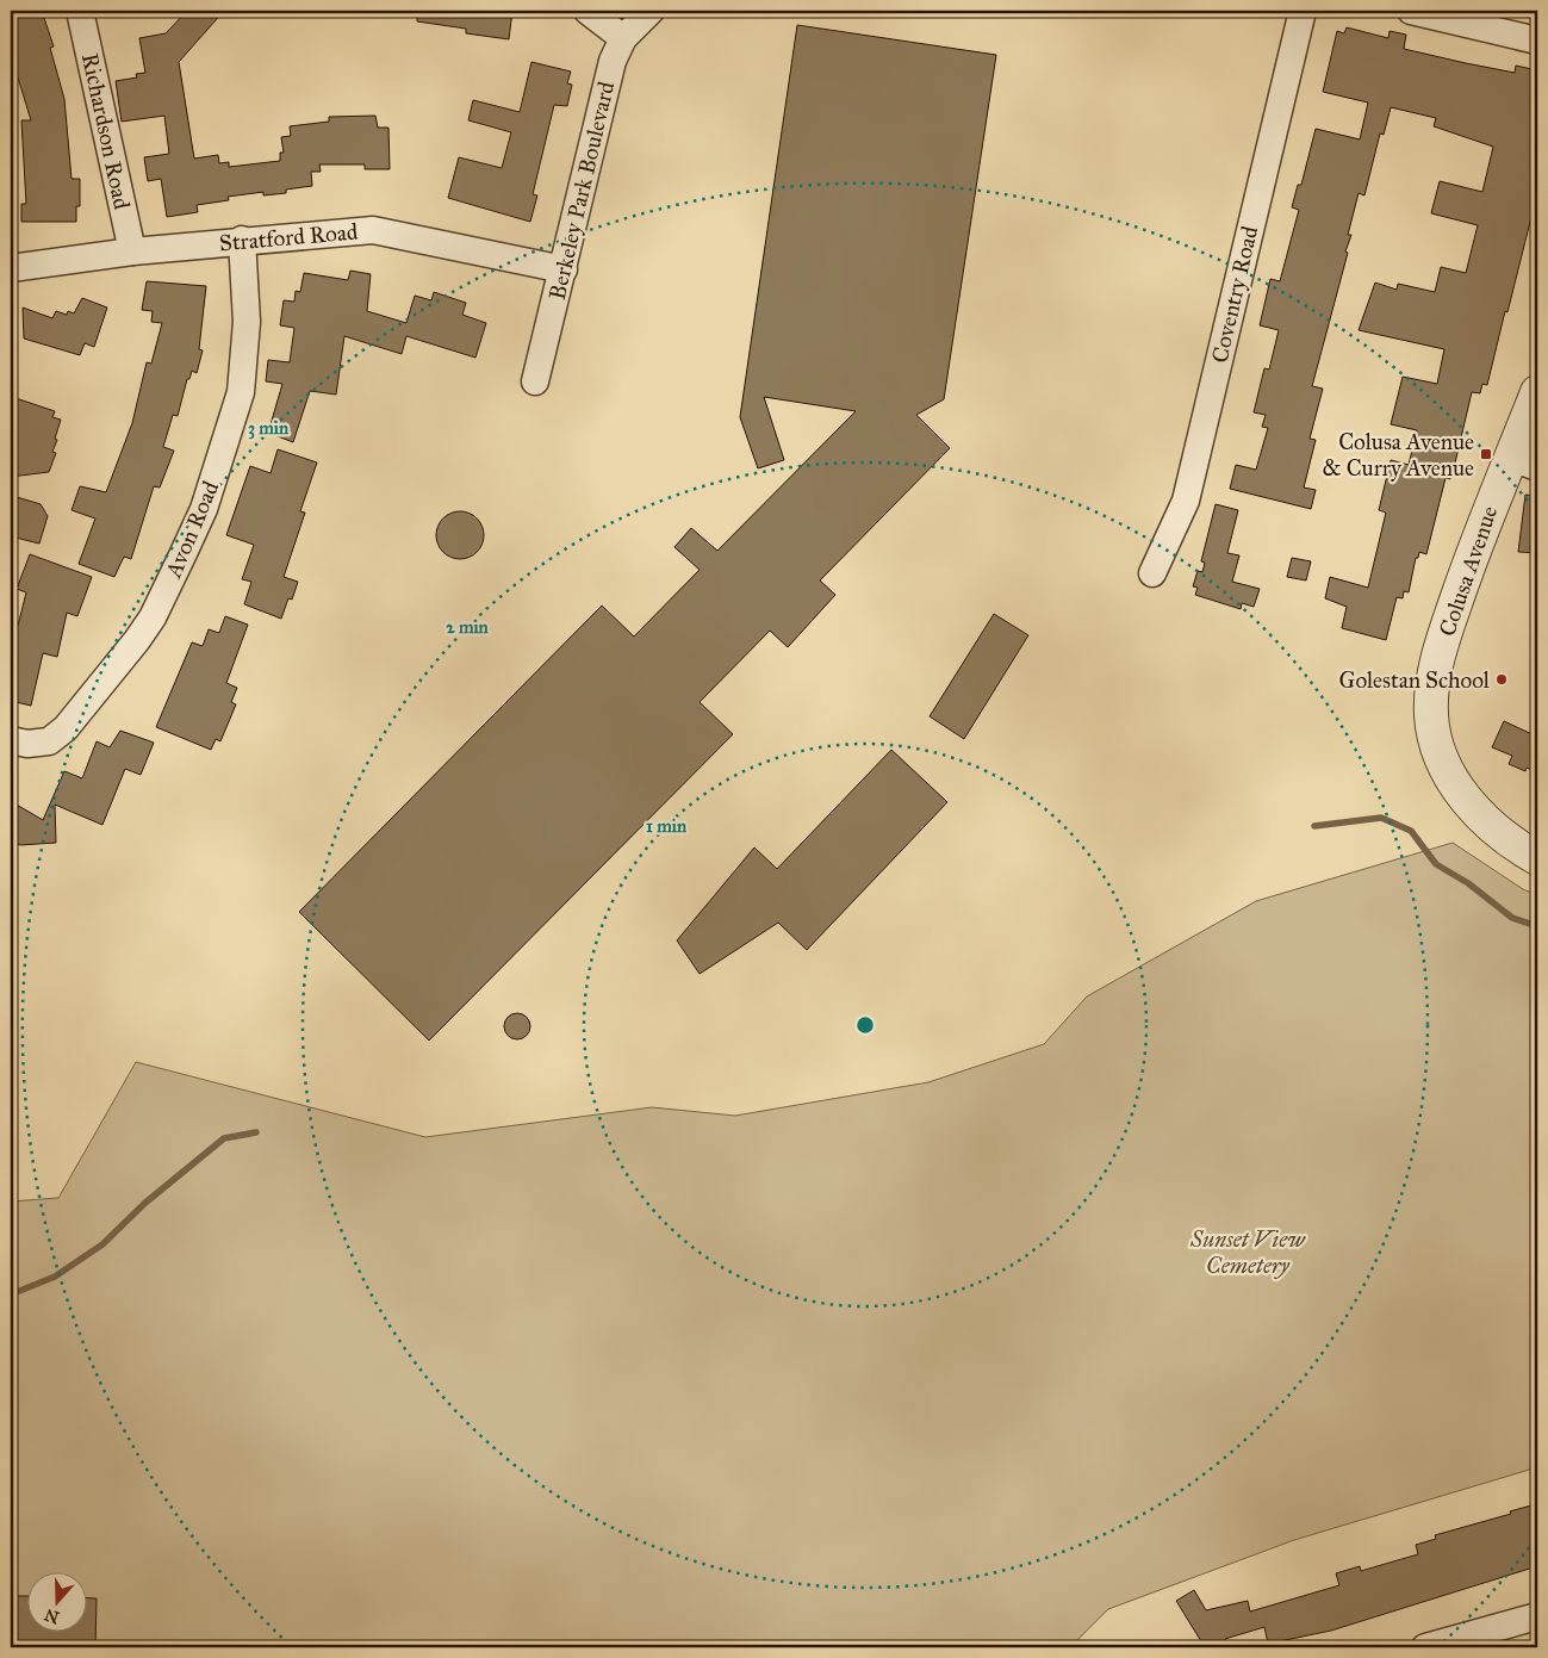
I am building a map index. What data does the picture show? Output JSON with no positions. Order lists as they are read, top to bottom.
{
  "streets": {
    "street": [
      "Richardson Road",
      "Berkeley Park Boulevard",
      "Stratford Road",
      "Coventry Road",
      "Avon Road",
      "Colusa Avenue"
    ]
  },
  "crossings": [
    ["Richardson Road", "Stratford Road"],
    ["Berkeley Park Boulevard", "Stratford Road"],
    ["Stratford Road", "Avon Road"]
  ],
  "parks": ["Sunset View Cemetery"],
  "places": {
    "transit": ["Colusa Avenue & Curry Avenue"],
    "other": ["Golestan School"]
  },
  "north": "bottom",
  "rings": ["3 min", "2 min", "1 min"]
}
